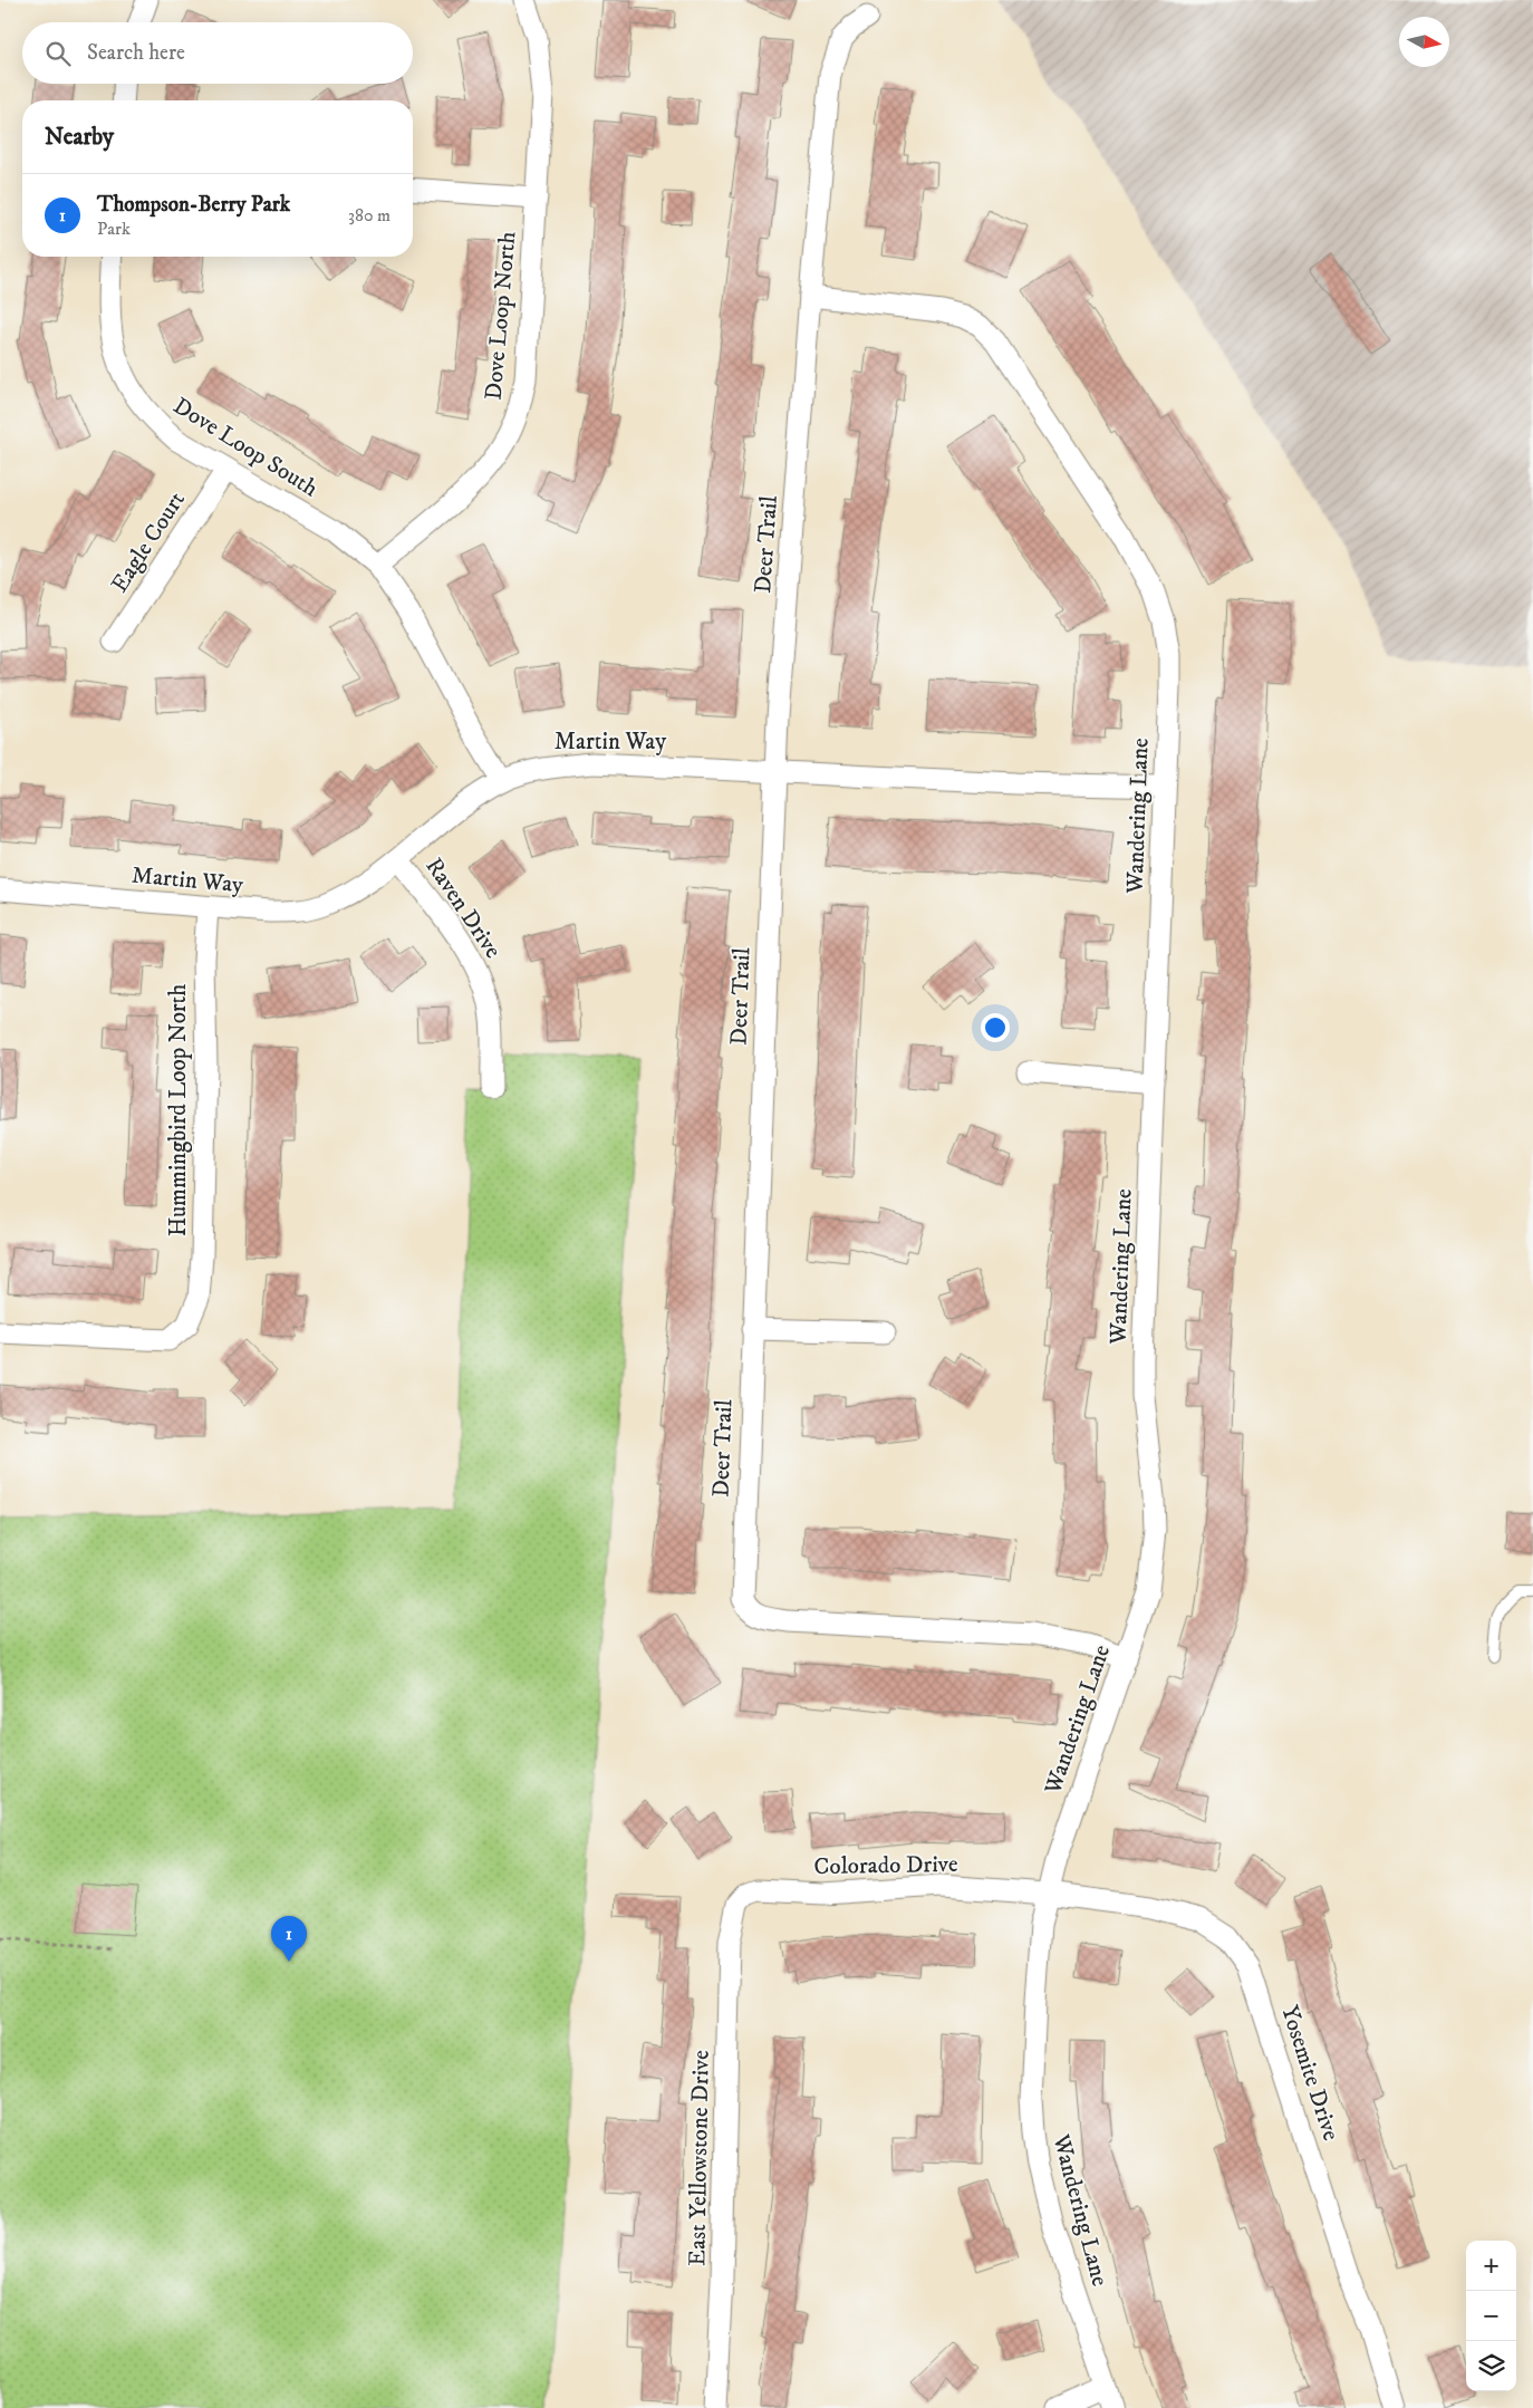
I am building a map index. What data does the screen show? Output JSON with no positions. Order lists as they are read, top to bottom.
{
  "streets": {
    "street": [
      "Dove Loop North",
      "Dove Loop South",
      "Eagle Court",
      "Deer Trail",
      "Martin Way",
      "Wandering Lane",
      "Raven Drive",
      "Hummingbird Loop North",
      "Colorado Drive",
      "Yosemite Drive",
      "East Yellowstone Drive"
    ]
  },
  "crossings": [
    ["Dove Loop North", "Dove Loop South"],
    ["Dove Loop South", "Eagle Court"],
    ["Deer Trail", "Martin Way"],
    ["Deer Trail", "Wandering Lane"],
    ["Martin Way", "Wandering Lane"],
    ["Martin Way", "Raven Drive"],
    ["Martin Way", "Hummingbird Loop North"],
    ["Wandering Lane", "Colorado Drive"],
    ["Wandering Lane", "Yosemite Drive"],
    ["Colorado Drive", "Yosemite Drive"],
    ["Colorado Drive", "East Yellowstone Drive"]
  ],
  "north": "right",
  "page": {
    "search": "Search here",
    "heading": "Nearby",
    "list": [
      {
        "mark": "1",
        "name": "Thompson-Berry Park",
        "note": "Park",
        "value": "380 m"
      }
    ],
    "pins": "1",
    "map_buttons": ["+", "−"]
  }
}
